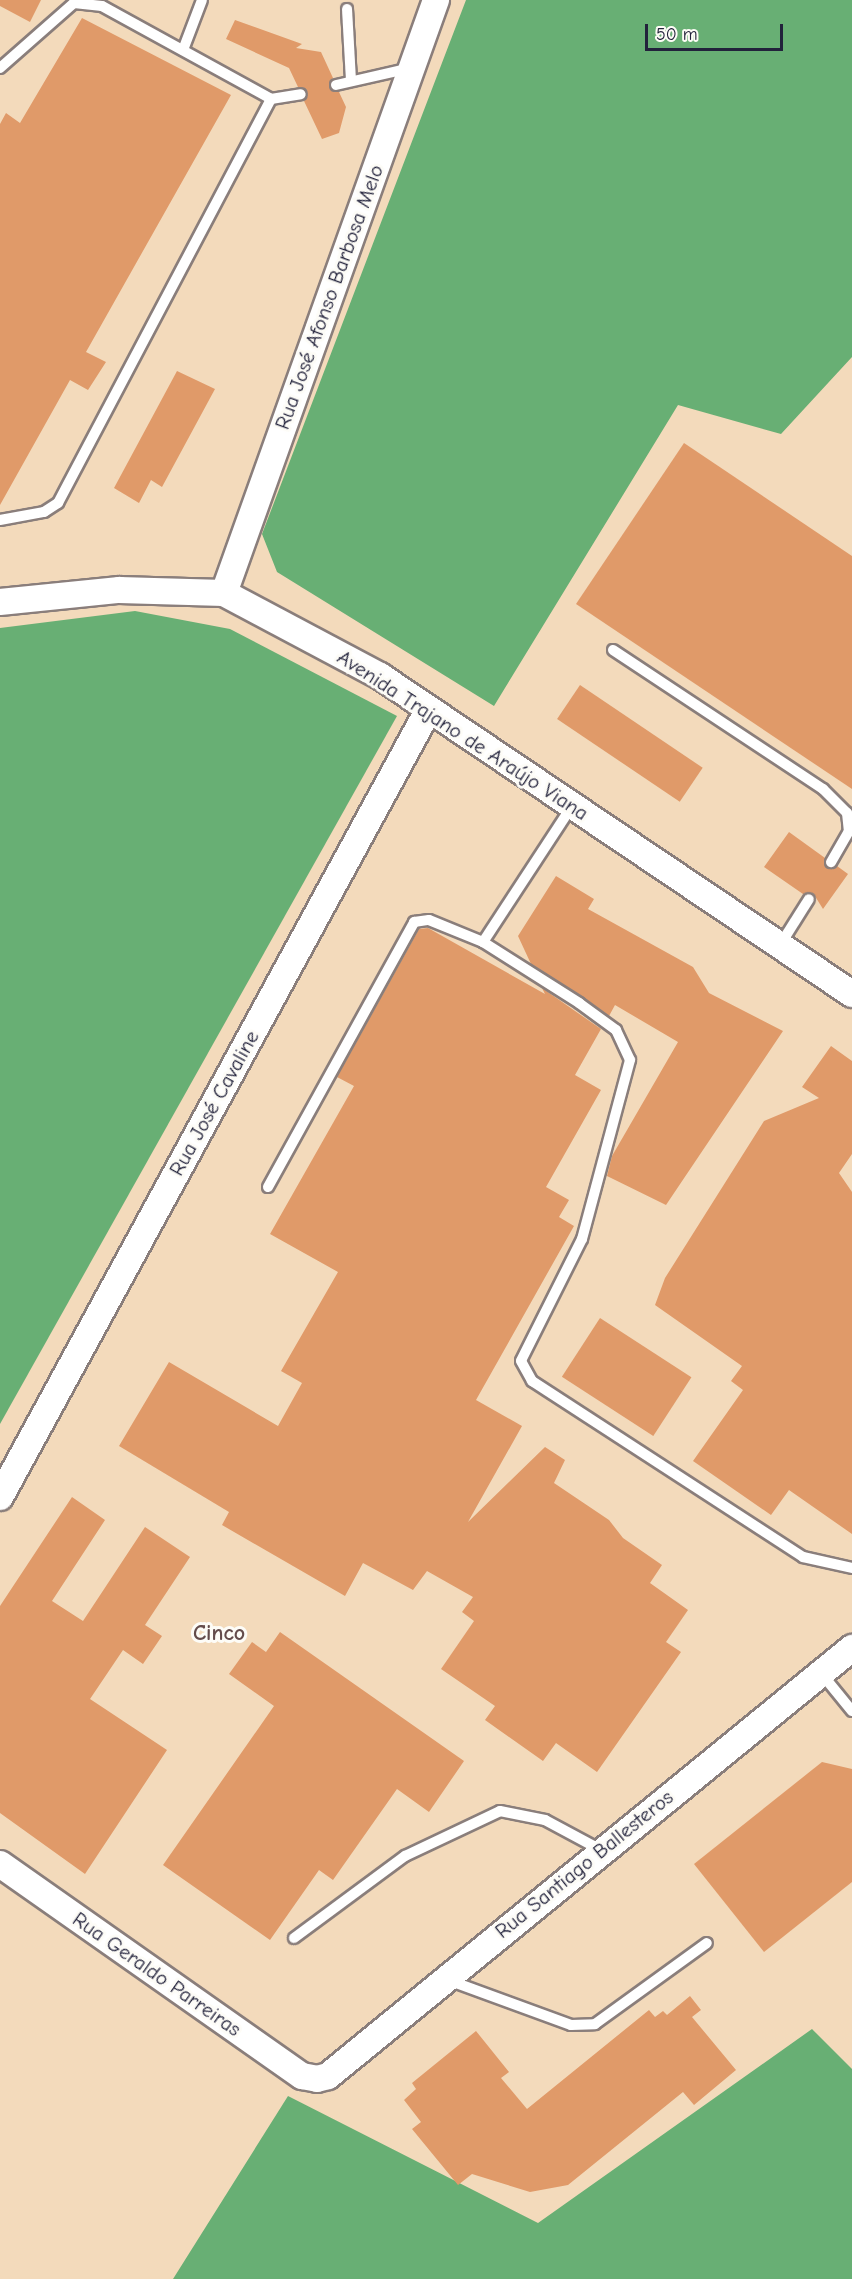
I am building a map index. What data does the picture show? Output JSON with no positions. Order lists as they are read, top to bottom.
{
  "streets": {
    "street": [
      "Rua José Afonso Barbosa Melo",
      "Avenida Trajano de Araújo Viana",
      "Rua José Cavaline",
      "Rua Santiago Ballesteros",
      "Rua Geraldo Parreiras"
    ]
  },
  "crossings": [
    ["Rua José Afonso Barbosa Melo", "Avenida Trajano de Araújo Viana"],
    ["Avenida Trajano de Araújo Viana", "Rua José Cavaline"],
    ["Rua Santiago Ballesteros", "Rua Geraldo Parreiras"]
  ],
  "districts": ["Cinco"],
  "scale_bar": "50 m"
}
